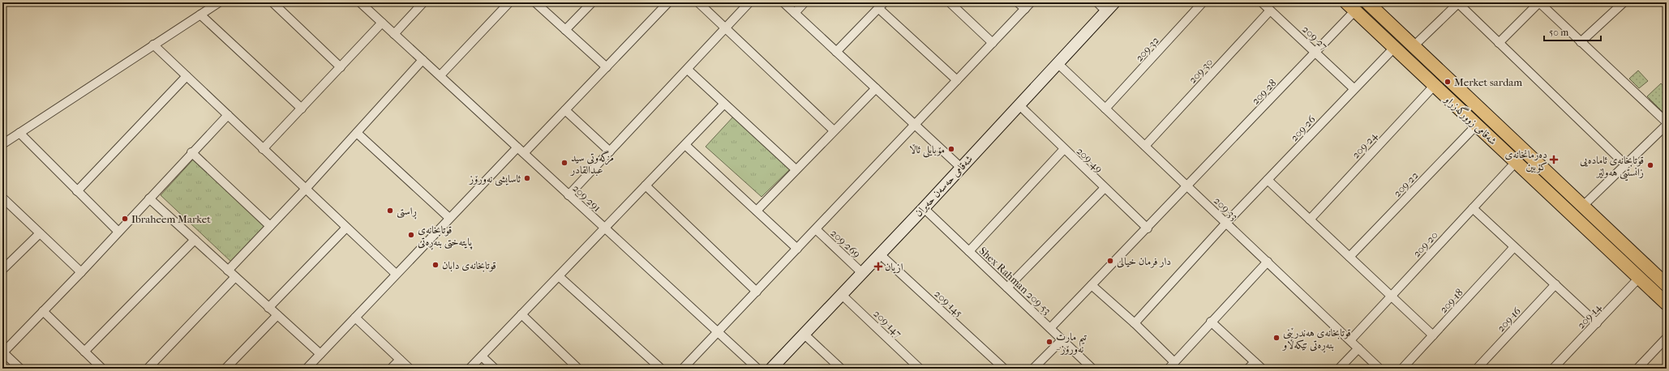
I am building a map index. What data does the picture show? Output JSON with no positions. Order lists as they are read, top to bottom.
{
  "streets": {
    "main road": ["شەقامی زوورگەزراو"],
    "street": [
      "209-27",
      "209-32",
      "209-30",
      "209-28",
      "209-26",
      "209-24",
      "209-49",
      "209-22",
      "شەقامی حەسەن حەیران",
      "209-291",
      "209-33",
      "209-269",
      "209-20",
      "Shex Rahman 209-53",
      "209-18",
      "209-145",
      "209-14",
      "209-16",
      "209-147"
    ]
  },
  "crossings": [
    ["209-27", "209-30"],
    ["209-27", "209-28"],
    ["209-27", "209-26"],
    ["209-32", "209-33"],
    ["209-30", "209-33"],
    ["209-28", "شەقامی زوورگەزراو"],
    ["209-28", "209-49"],
    ["209-28", "209-33"],
    ["209-28", "Shex Rahman 209-53"],
    ["شەقامی زوورگەزراو", "209-26"],
    ["شەقامی زوورگەزراو", "209-24"],
    ["شەقامی زوورگەزراو", "209-22"],
    ["شەقامی زوورگەزراو", "209-20"],
    ["شەقامی زوورگەزراو", "209-14"],
    ["209-26", "209-33"],
    ["209-49", "شەقامی حەسەن حەیران"],
    ["شەقامی حەسەن حەیران", "209-33"],
    ["شەقامی حەسەن حەیران", "209-269"],
    ["شەقامی حەسەن حەیران", "Shex Rahman 209-53"],
    ["شەقامی حەسەن حەیران", "209-145"],
    ["شەقامی حەسەن حەیران", "209-147"],
    ["209-33", "209-20"]
  ],
  "places": {
    "other": [
      "Merket sardam",
      "مۆبایلی ئاڵا",
      "مزگەوتی سید عبدالقادر",
      "قوتابخانەی ئامادەیی زانستیی هەولێر",
      "ئاسایشی نەورۆز",
      "ڕاستی",
      "Ibraheem Market",
      "قوتابخانەی پایتەختی بنەڕەتی",
      "دار فرمان خیالی",
      "قوتابخانەی دابان",
      "قوتابخانەی هەندرێنی بنەڕەتی تێکەڵاو",
      "تیم مارت - نەورۆز"
    ],
    "health": ["دەرمانخانەی کۆبین", "ازيان"]
  },
  "scale_bar": "50 m"
}
